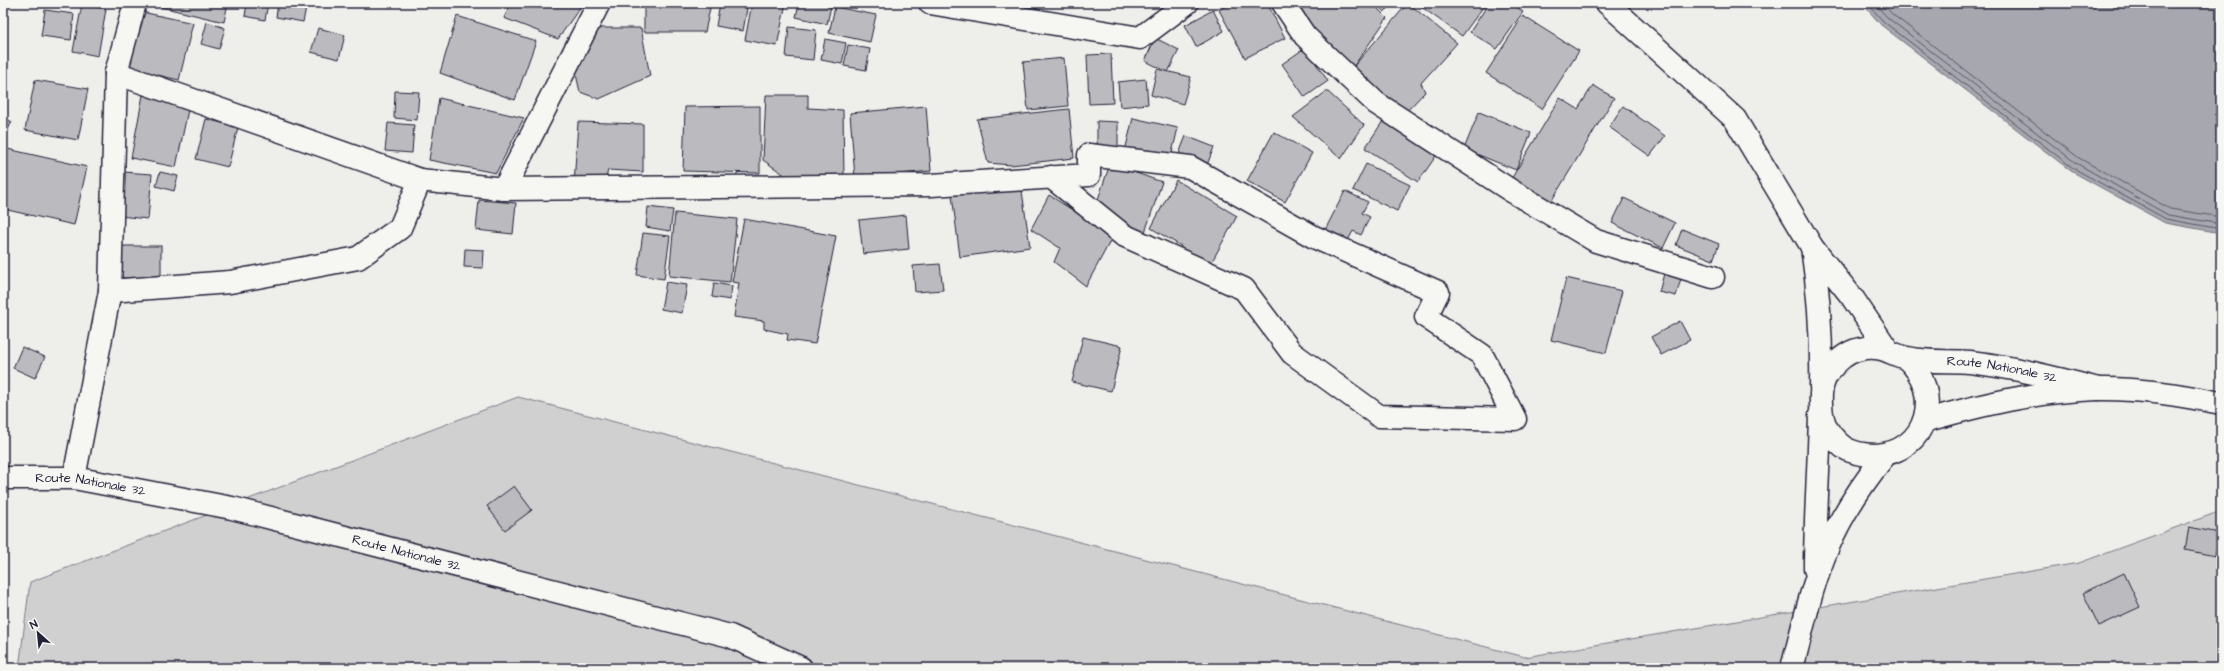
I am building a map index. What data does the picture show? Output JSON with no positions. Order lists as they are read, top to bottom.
{
  "streets": {
    "street": ["Route Nationale 32"]
  },
  "north": "top left"
}
